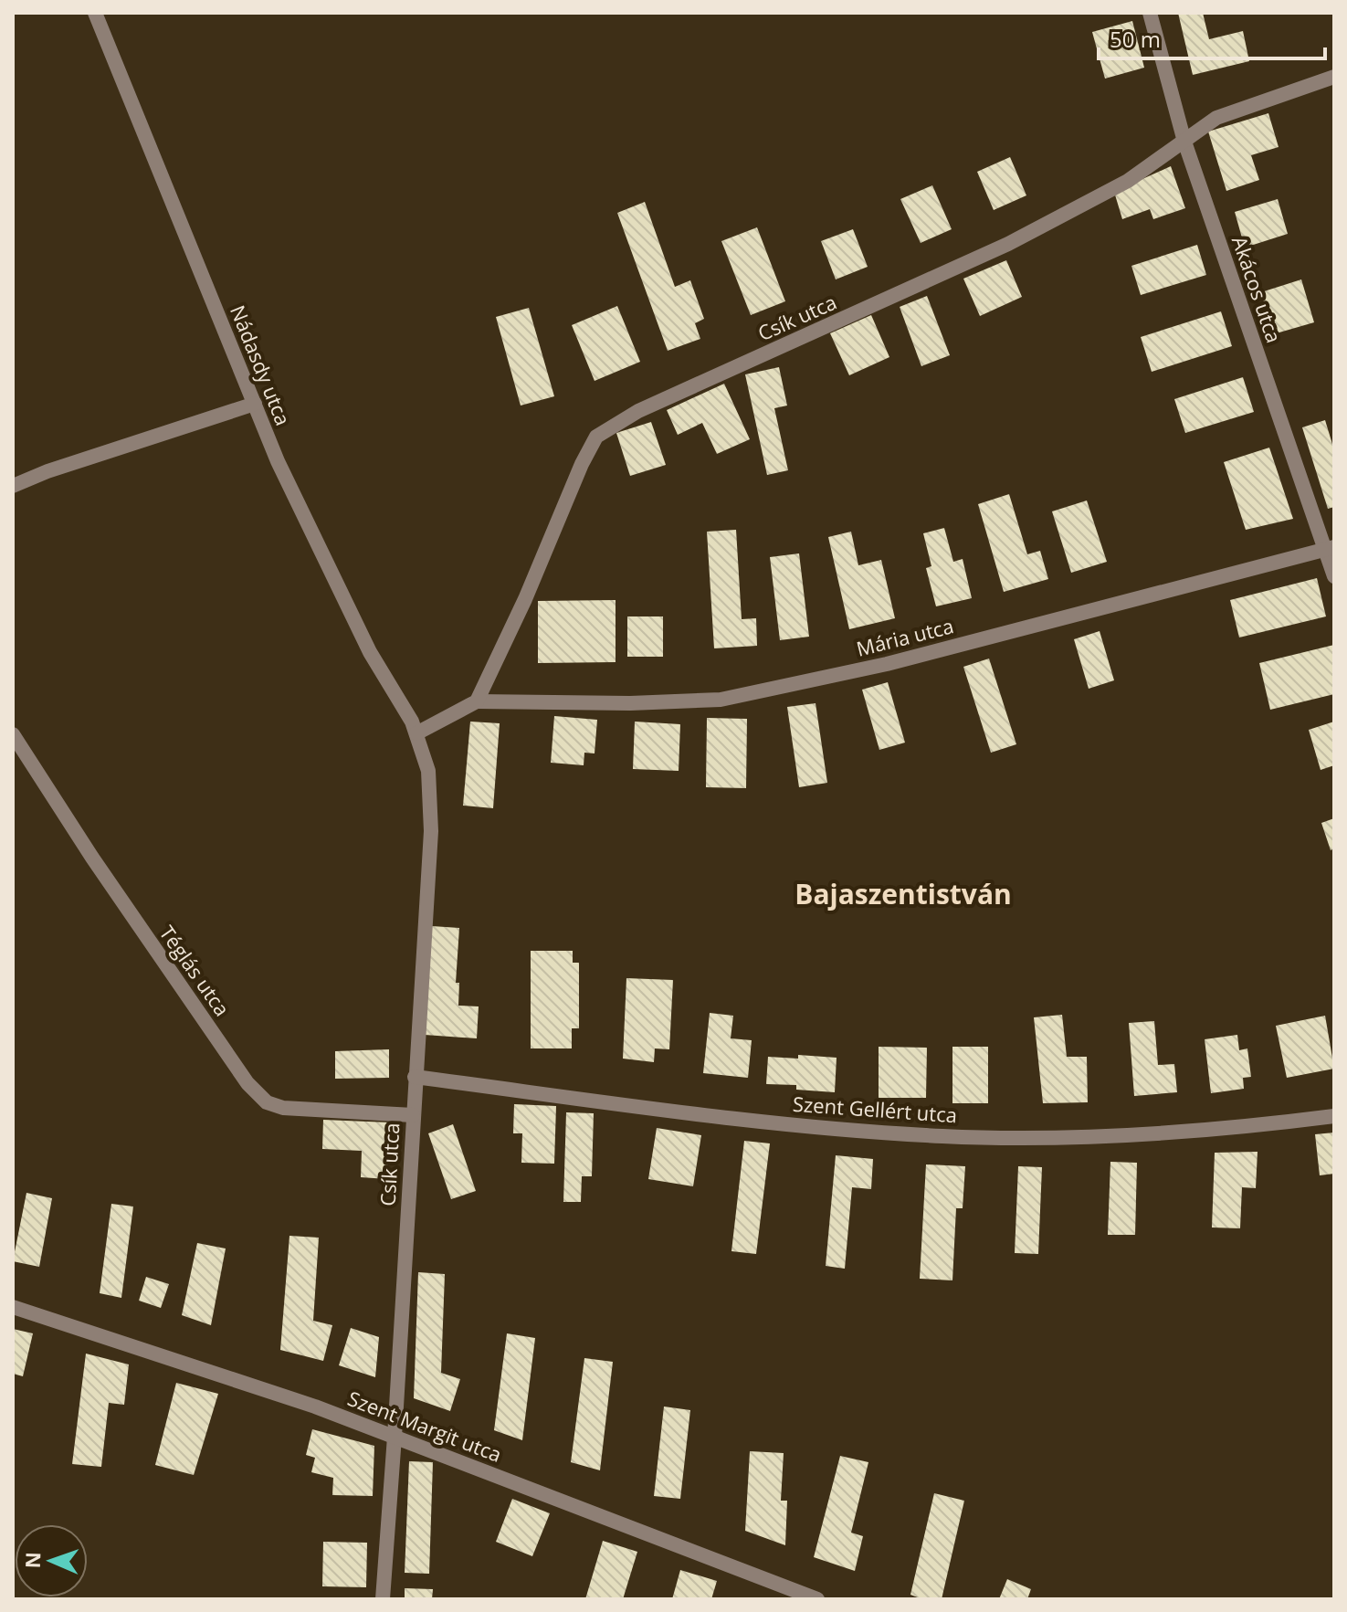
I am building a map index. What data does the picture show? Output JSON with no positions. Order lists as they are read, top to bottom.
{
  "streets": {
    "street": [
      "Akácos utca",
      "Csík utca",
      "Nádasdy utca",
      "Mária utca",
      "Téglás utca",
      "Szent Gellért utca",
      "Szent Margit utca"
    ]
  },
  "crossings": [
    ["Akácos utca", "Csík utca"],
    ["Akácos utca", "Mária utca"],
    ["Csík utca", "Nádasdy utca"],
    ["Csík utca", "Mária utca"],
    ["Csík utca", "Téglás utca"],
    ["Csík utca", "Szent Gellért utca"],
    ["Csík utca", "Szent Margit utca"]
  ],
  "districts": ["Bajaszentistván"],
  "scale_bar": "50 m",
  "north": "left"
}
